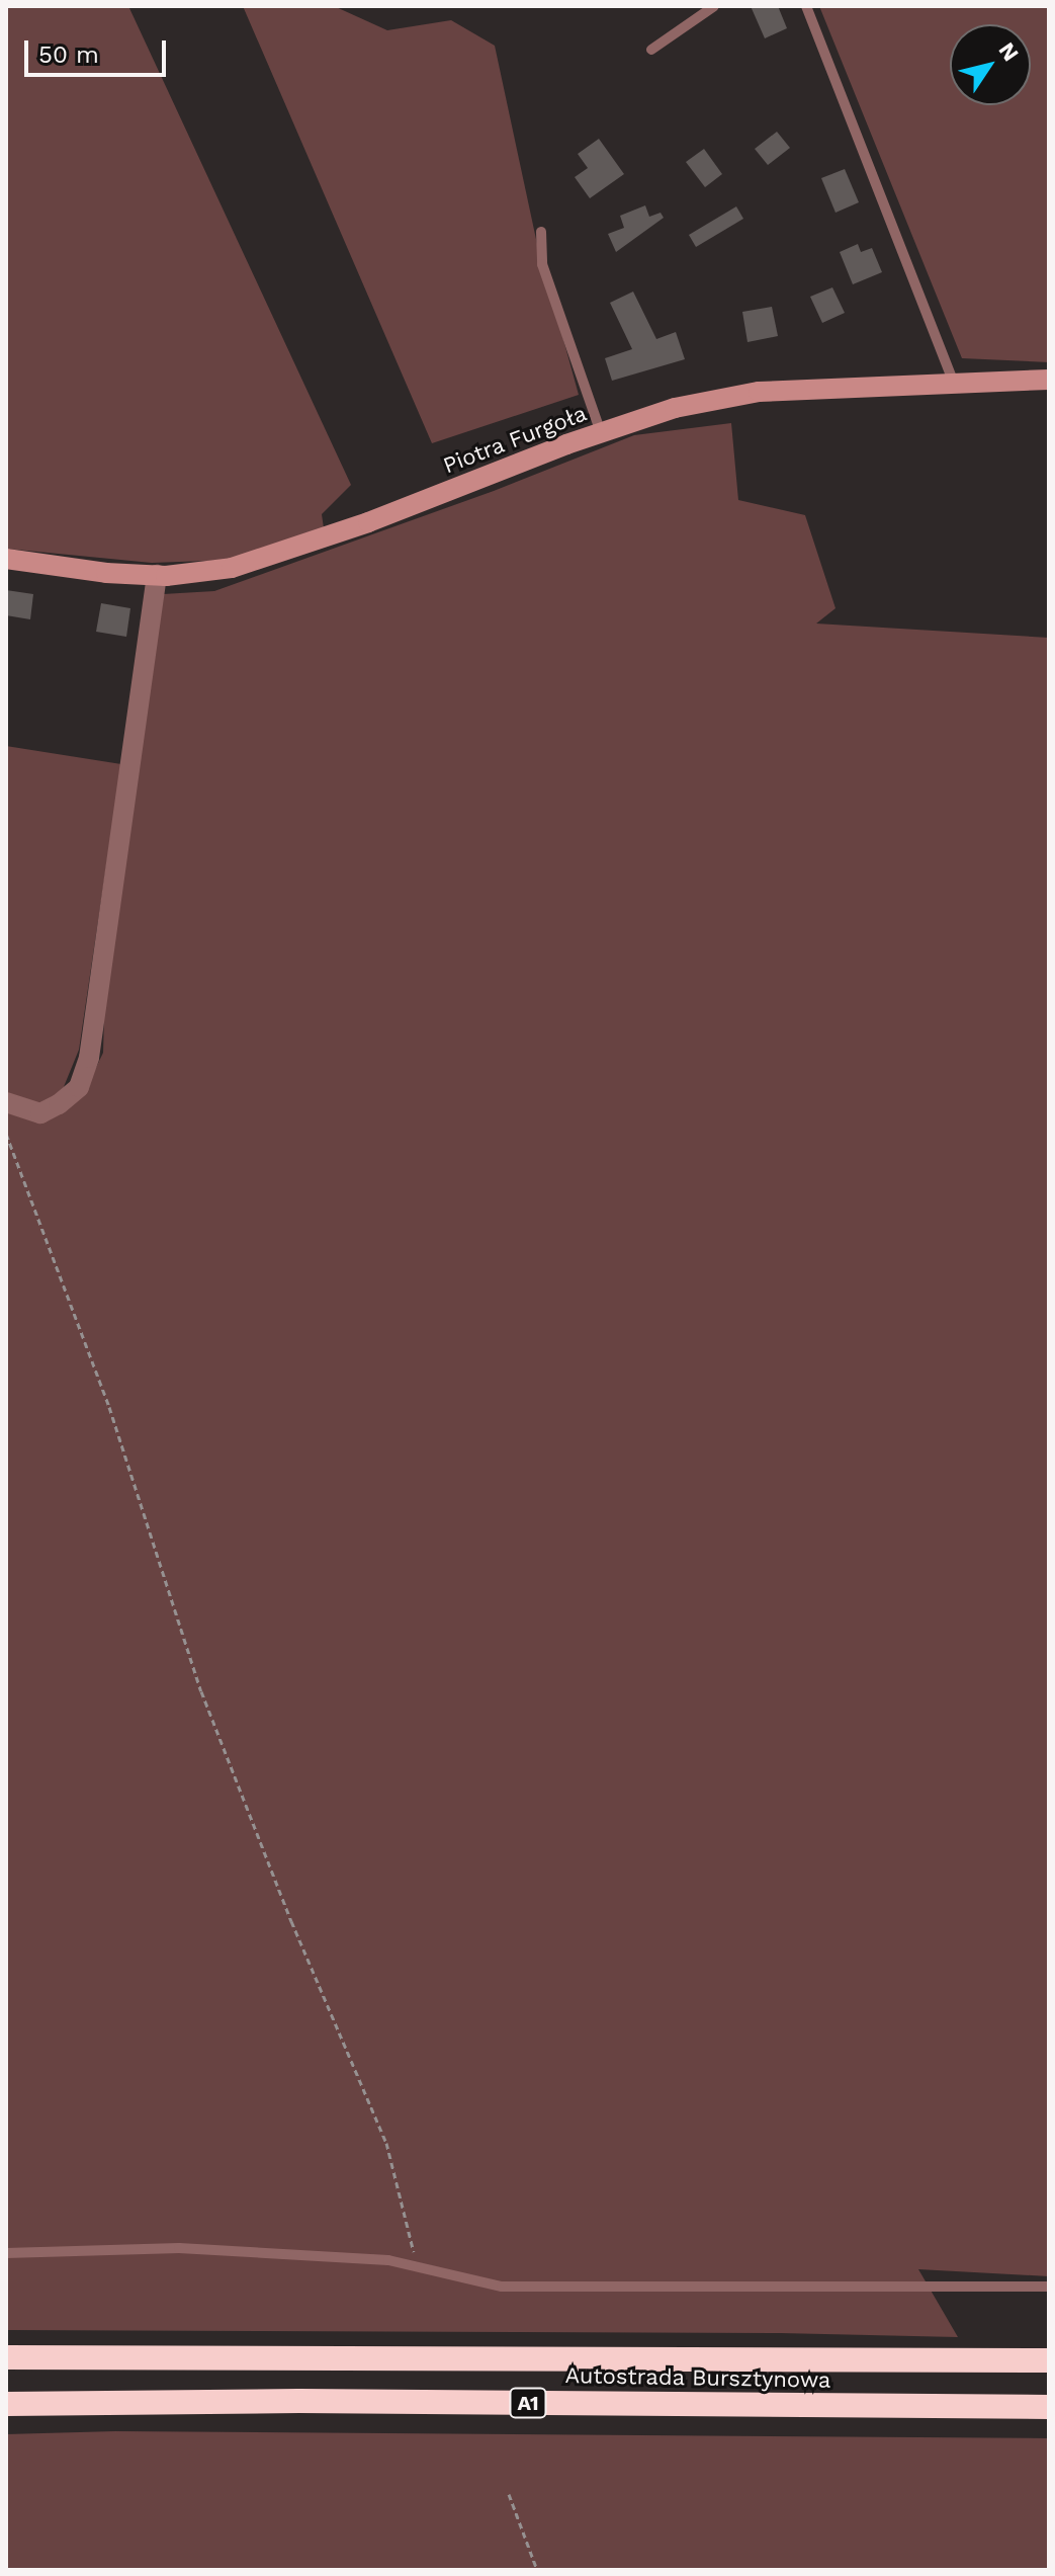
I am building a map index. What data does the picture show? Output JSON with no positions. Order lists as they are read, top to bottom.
{
  "streets": {
    "highway": ["Autostrada Bursztynowa", "A1"],
    "street": ["Piotra Furgoła"]
  },
  "scale_bar": "50 m",
  "north": "top right"
}
